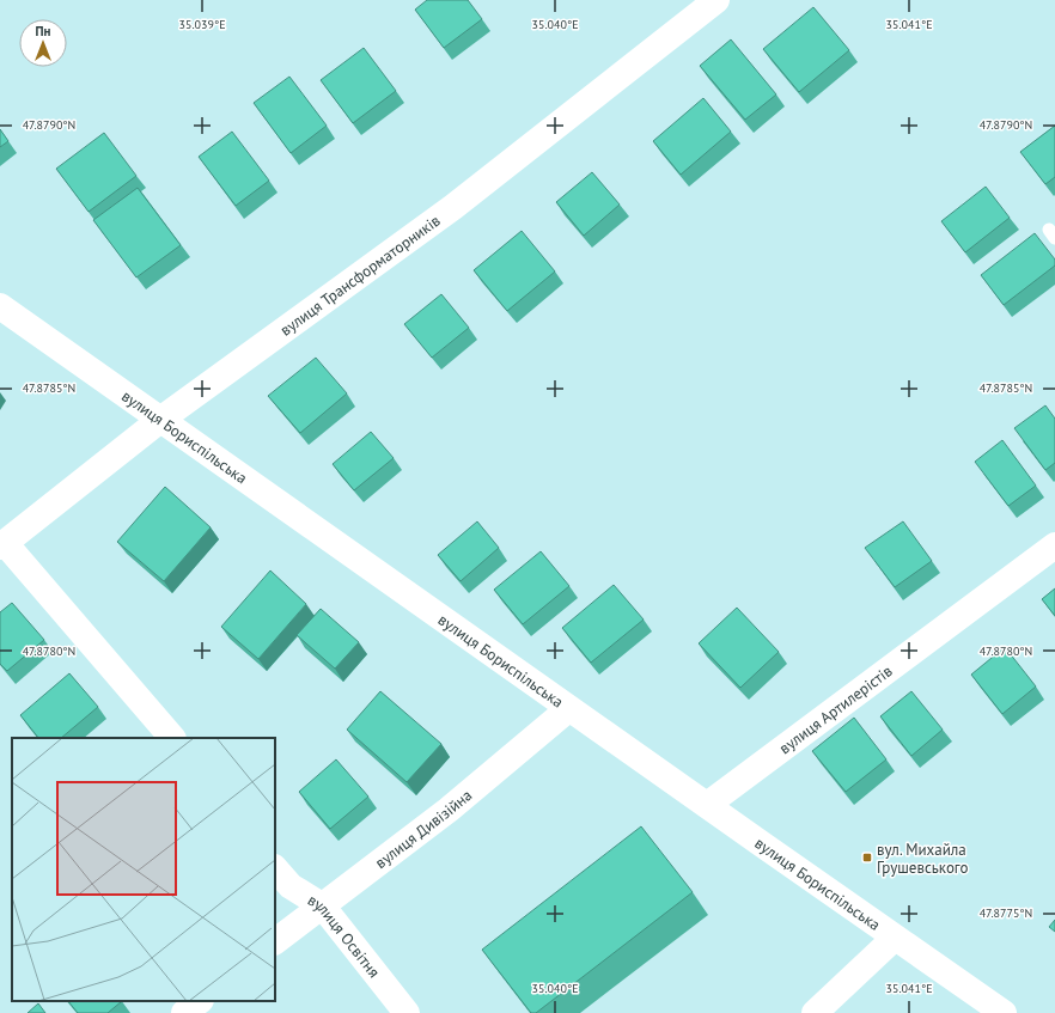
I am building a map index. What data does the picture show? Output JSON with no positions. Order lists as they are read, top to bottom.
{
  "streets": {
    "street": [
      "вулиця Трансформаторників",
      "вулиця Бориспільська",
      "вулиця Артилерістів",
      "вулиця Дивізійна",
      "вулиця Освітня"
    ]
  },
  "crossings": [
    ["вулиця Трансформаторників", "вулиця Бориспільська"],
    ["вулиця Бориспільська", "вулиця Артилерістів"],
    ["вулиця Бориспільська", "вулиця Дивізійна"],
    ["вулиця Дивізійна", "вулиця Освітня"]
  ],
  "places": {
    "transit": ["вул. Михайла Грушевського"]
  },
  "north": "top",
  "coordinates": [
    "35.039°E",
    "35.040°E",
    "35.041°E",
    "47.8790°N",
    "47.8785°N",
    "47.8780°N",
    "47.8775°N"
  ]
}
